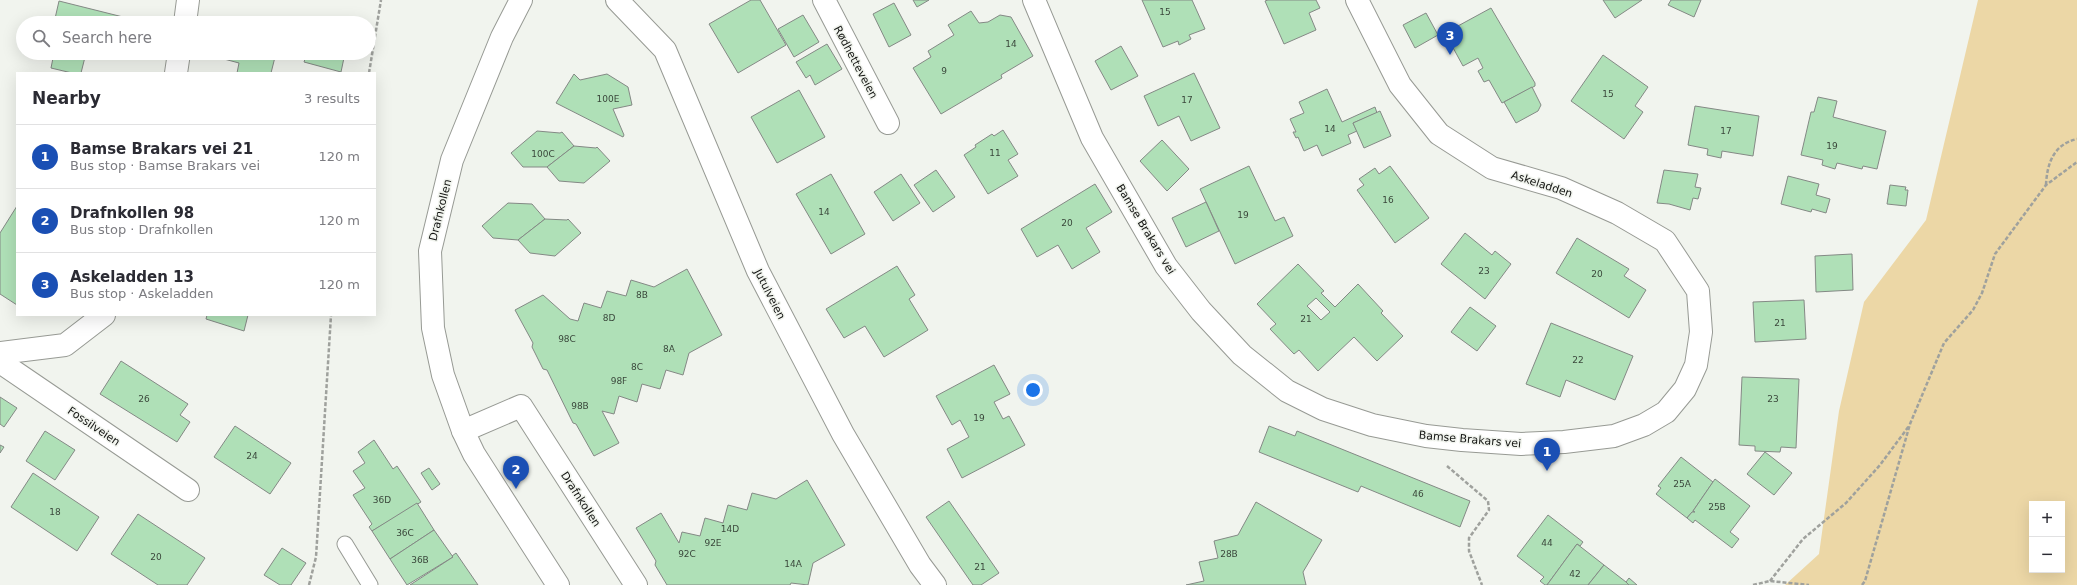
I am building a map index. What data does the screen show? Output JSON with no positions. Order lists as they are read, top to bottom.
{
  "streets": {
    "street": [
      "Rødhetteveien",
      "Askeladden",
      "Drafnkollen",
      "Bamse Brakars vei",
      "Jutulveien",
      "Fossilveien"
    ]
  },
  "crossings": [
    ["Askeladden", "Bamse Brakars vei"]
  ],
  "house_numbers": [
    "15",
    "14",
    "9",
    "15",
    "100E",
    "17",
    "14",
    "17",
    "19",
    "11",
    "100C",
    "16",
    "14",
    "19",
    "20",
    "23",
    "20",
    "8B",
    "8D",
    "21",
    "21",
    "98C",
    "8A",
    "22",
    "8C",
    "98F",
    "26",
    "23",
    "98B",
    "19",
    "24",
    "25A",
    "46",
    "36D",
    "25B",
    "18",
    "14D",
    "36C",
    "92E",
    "44",
    "92C",
    "28B",
    "20",
    "36B",
    "14A",
    "21",
    "42"
  ],
  "page": {
    "search": "Search here",
    "pins": ["3", "1", "2"],
    "heading": ["Nearby", "3 results"],
    "list": [
      {
        "mark": "1",
        "name": "Bamse Brakars vei 21",
        "note": "Bus stop · Bamse Brakars vei",
        "value": "120 m"
      },
      {
        "mark": "2",
        "name": "Drafnkollen 98",
        "note": "Bus stop · Drafnkollen",
        "value": "120 m"
      },
      {
        "mark": "3",
        "name": "Askeladden 13",
        "note": "Bus stop · Askeladden",
        "value": "120 m"
      }
    ],
    "map_buttons": ["+", "−"]
  }
}
